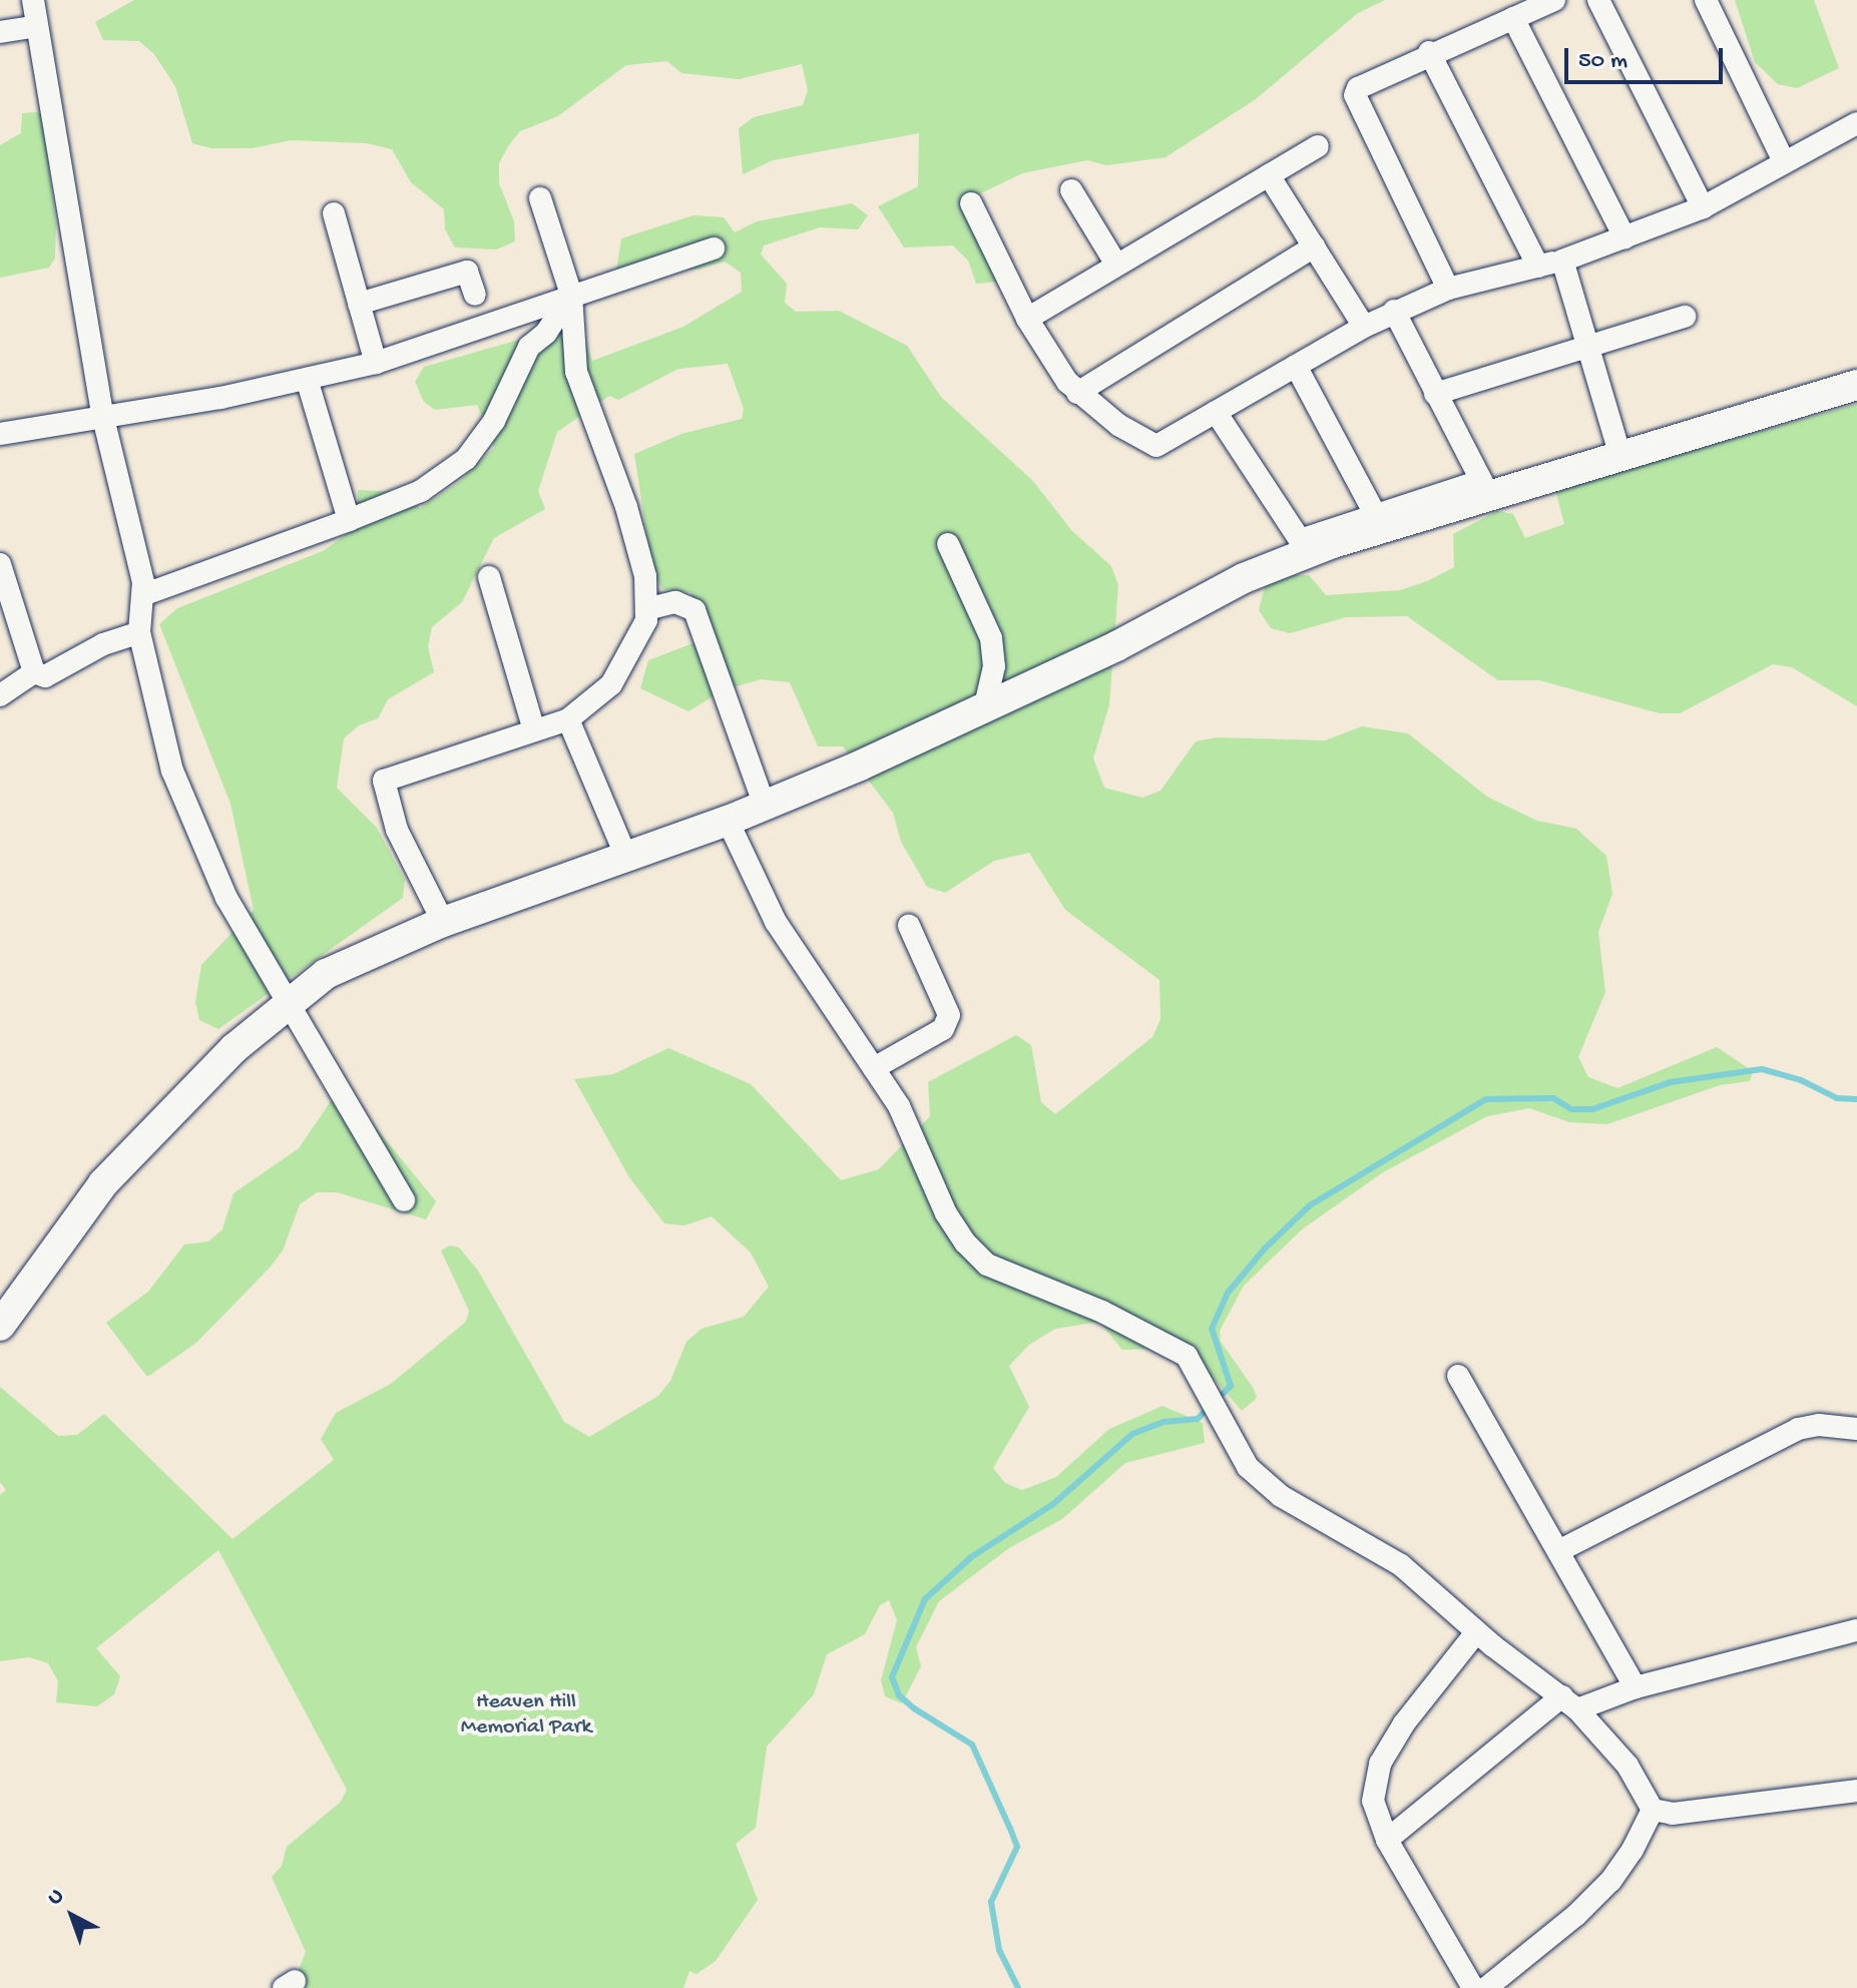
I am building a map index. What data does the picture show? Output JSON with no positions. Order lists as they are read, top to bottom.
{
  "parks": ["Heaven Hill Memorial Park"],
  "scale_bar": "50 m",
  "north": "top left"
}
